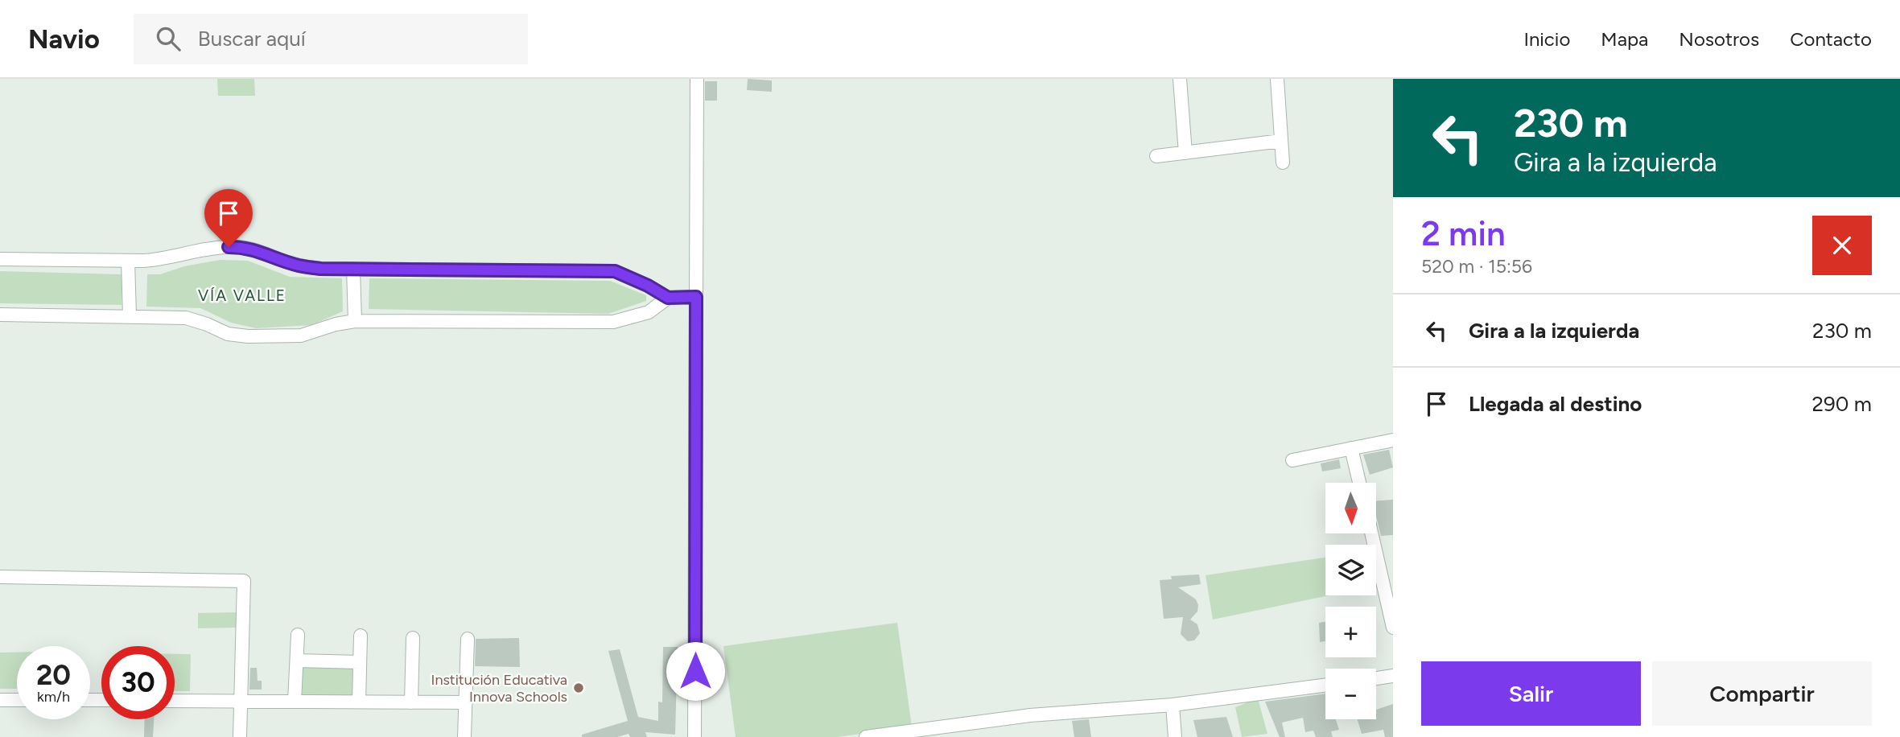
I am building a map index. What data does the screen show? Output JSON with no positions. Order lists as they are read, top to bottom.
{
  "districts": ["VÍA VALLE"],
  "places": ["Institución Educativa Innova Schools"],
  "north": "bottom",
  "page": {
    "header": "Navio",
    "search": "Buscar aquí",
    "nav": [
      "Inicio",
      "Mapa",
      "Nosotros",
      "Contacto"
    ],
    "turn": ["230 m", "Gira a la izquierda"],
    "heading": ["2 min", "520 m · 15:56"],
    "list": [
      {
        "name": "Gira a la izquierda",
        "value": "230 m"
      },
      {
        "name": "Llegada al destino",
        "value": "290 m"
      }
    ],
    "map_buttons": ["+", "−"],
    "speed": "20 km/h",
    "limit": "30",
    "buttons": ["Salir", "Compartir"]
  }
}
